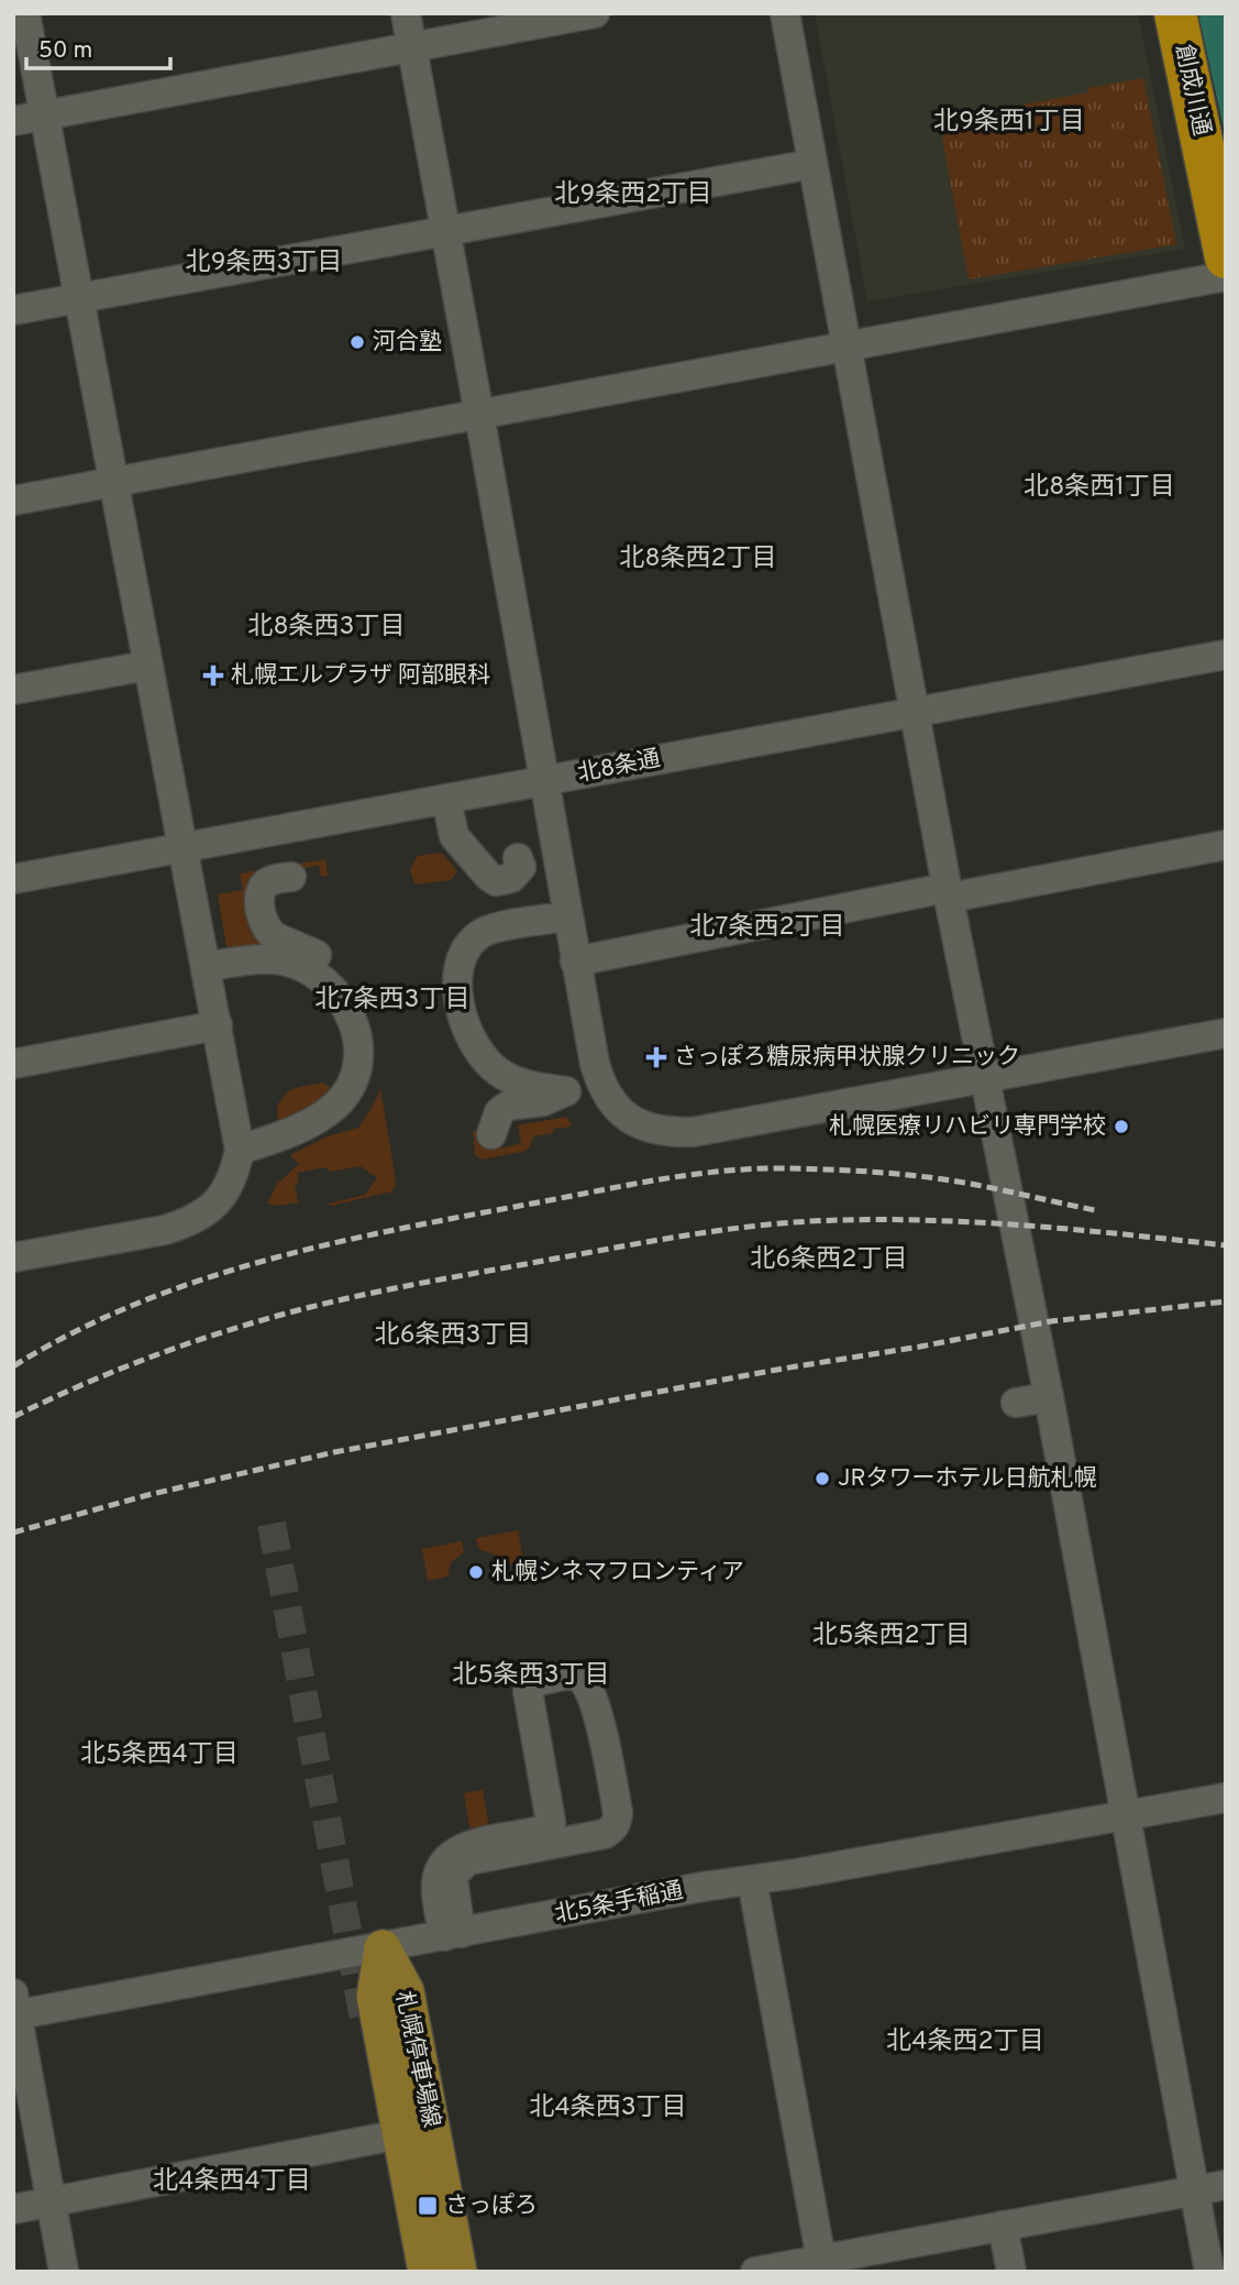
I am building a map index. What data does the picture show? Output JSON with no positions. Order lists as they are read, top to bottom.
{
  "streets": {
    "highway": ["創成川通"],
    "main road": ["札幌停車場線"],
    "street": ["北8条通", "北5条手稲通"]
  },
  "crossings": [
    ["北5条手稲通", "札幌停車場線"]
  ],
  "districts": [
    "北9条西1丁目",
    "北9条西2丁目",
    "北9条西3丁目",
    "北8条西1丁目",
    "北8条西2丁目",
    "北8条西3丁目",
    "北7条西2丁目",
    "北7条西3丁目",
    "北6条西2丁目",
    "北6条西3丁目",
    "北5条西2丁目",
    "北5条西3丁目",
    "北5条西4丁目",
    "北4条西2丁目",
    "北4条西3丁目",
    "北4条西4丁目"
  ],
  "places": {
    "other": [
      "河合塾",
      "札幌医療リハビリ専門学校",
      "JRタワーホテル日航札幌",
      "札幌シネマフロンティア"
    ],
    "health": ["札幌エルプラザ 阿部眼科", "さっぽろ糖尿病甲状腺クリニック"],
    "transit": ["さっぽろ"]
  },
  "scale_bar": "50 m"
}
